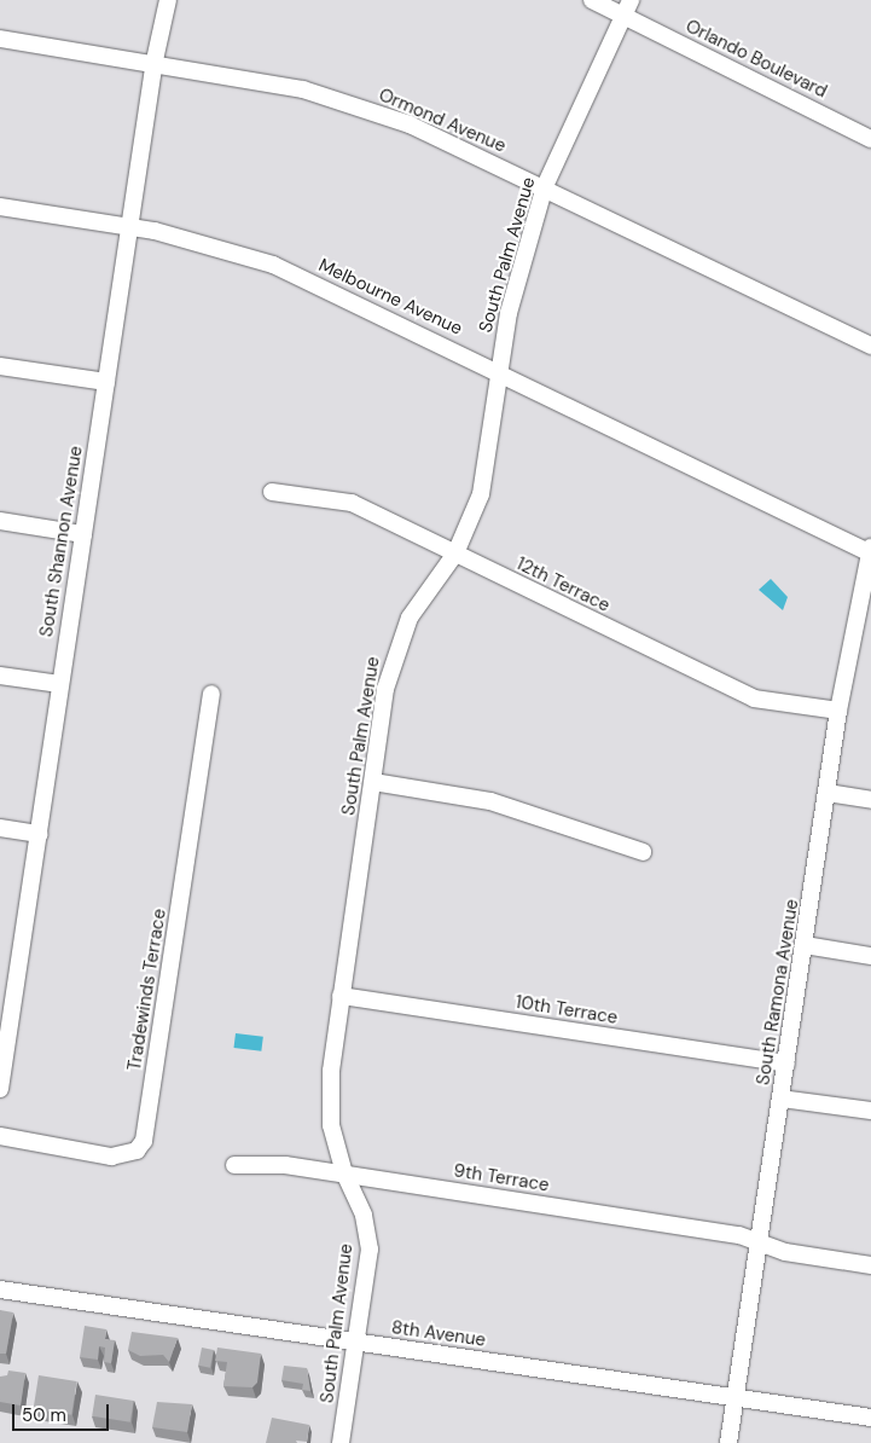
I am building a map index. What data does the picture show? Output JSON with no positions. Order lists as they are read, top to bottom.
{
  "streets": {
    "street": [
      "Orlando Boulevard",
      "Ormond Avenue",
      "South Palm Avenue",
      "Melbourne Avenue",
      "South Shannon Avenue",
      "12th Terrace",
      "Tradewinds Terrace",
      "South Ramona Avenue",
      "10th Terrace",
      "9th Terrace",
      "8th Avenue"
    ]
  },
  "crossings": [
    ["Orlando Boulevard", "South Palm Avenue"],
    ["Ormond Avenue", "South Palm Avenue"],
    ["Ormond Avenue", "South Shannon Avenue"],
    ["South Palm Avenue", "Melbourne Avenue"],
    ["South Palm Avenue", "12th Terrace"],
    ["South Palm Avenue", "10th Terrace"],
    ["South Palm Avenue", "9th Terrace"],
    ["South Palm Avenue", "8th Avenue"],
    ["Melbourne Avenue", "South Shannon Avenue"],
    ["Melbourne Avenue", "South Ramona Avenue"],
    ["12th Terrace", "South Ramona Avenue"],
    ["South Ramona Avenue", "10th Terrace"],
    ["South Ramona Avenue", "9th Terrace"],
    ["South Ramona Avenue", "8th Avenue"]
  ],
  "scale_bar": "50 m"
}
